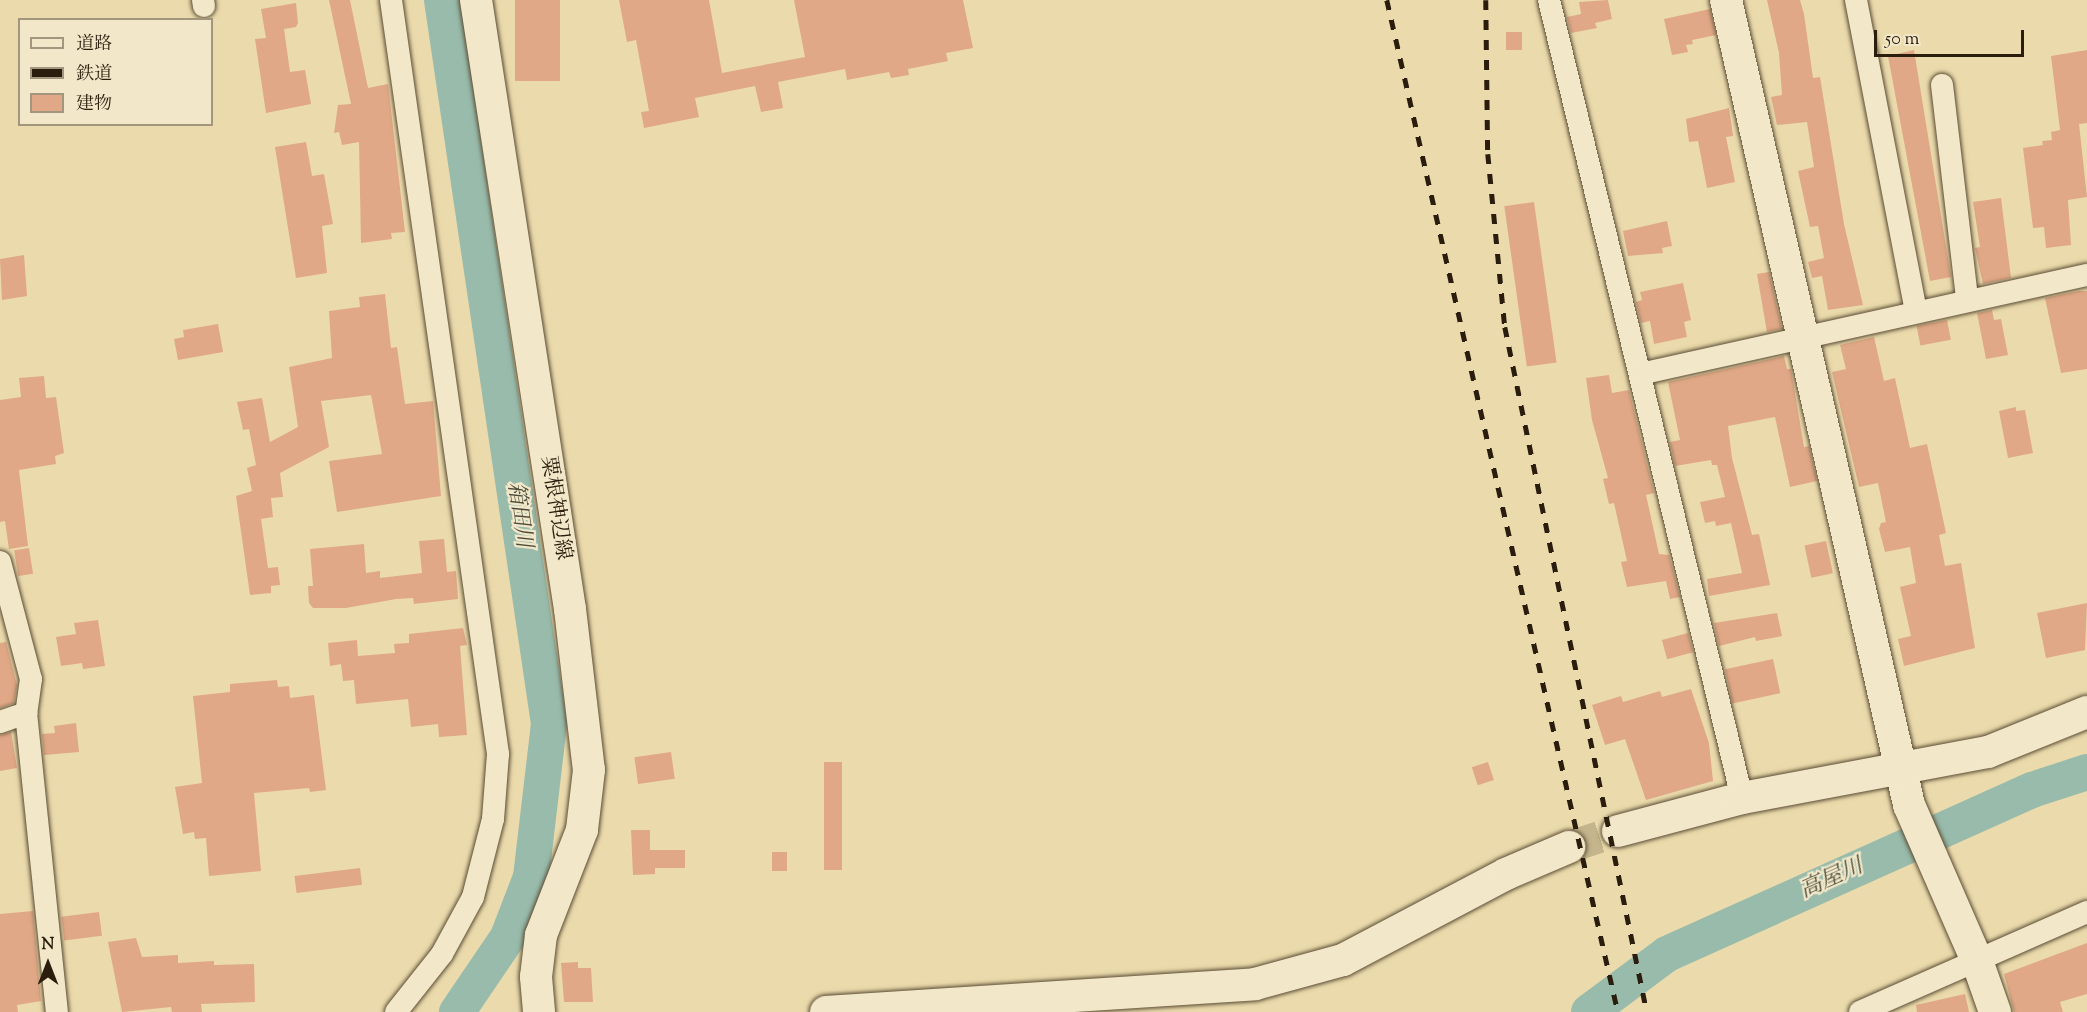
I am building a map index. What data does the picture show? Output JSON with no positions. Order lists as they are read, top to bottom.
{
  "streets": {
    "street": ["粟根神辺線"]
  },
  "water": ["箱田川", "高屋川"],
  "legend": ["道路", "鉄道", "建物"],
  "scale_bar": "50 m",
  "north": "top"
}
